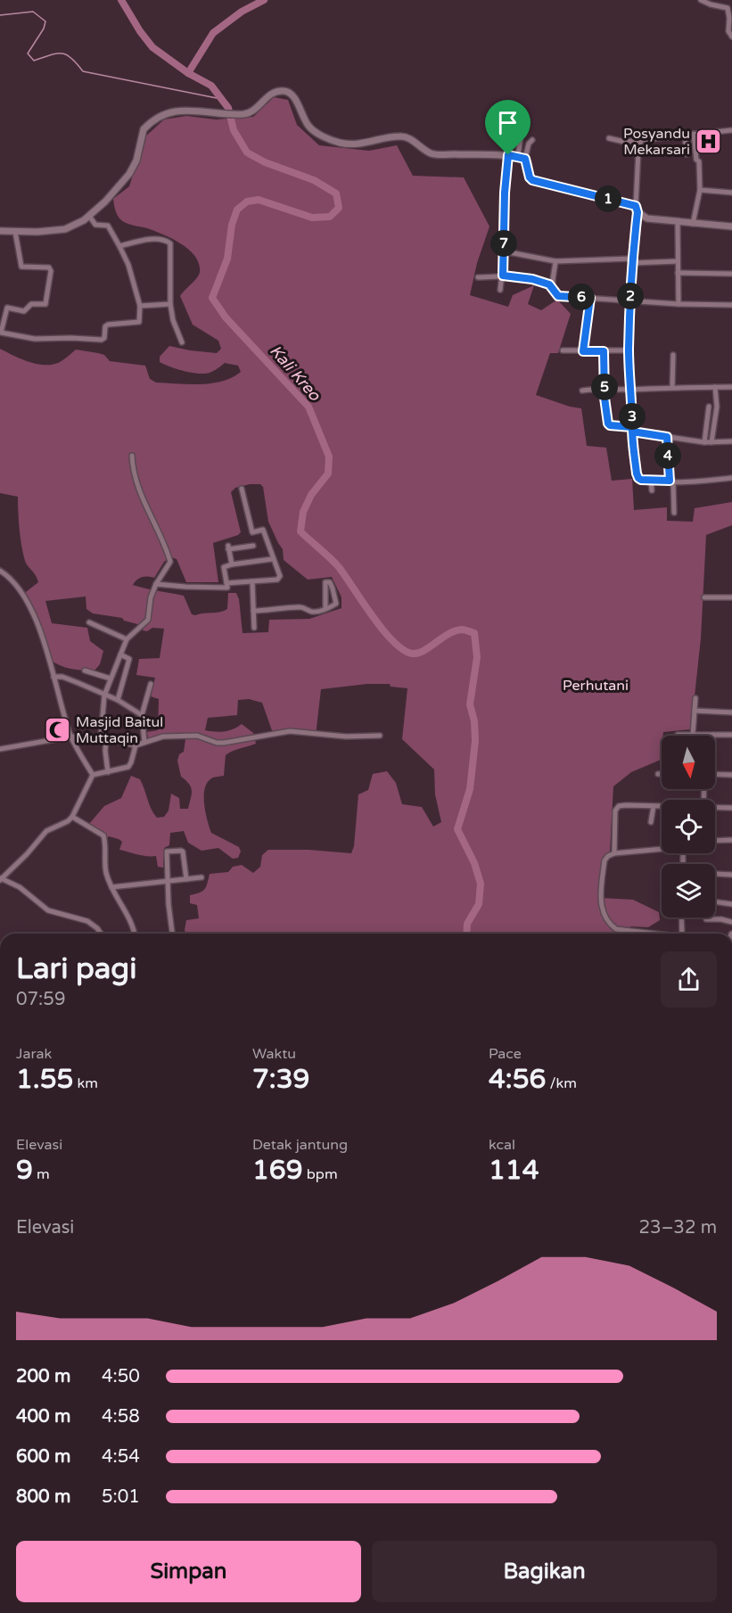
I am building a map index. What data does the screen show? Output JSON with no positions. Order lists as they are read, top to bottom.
{
  "water": ["Kali Kreo"],
  "parks": ["Perhutani"],
  "places": {
    "hospital": ["Posyandu Mekarsari"],
    "mosque": ["Masjid Baitul Muttaqin"]
  },
  "north": "bottom",
  "page": {
    "pins": [
      "1",
      "7",
      "2",
      "6",
      "5",
      "3",
      "4"
    ],
    "heading": ["Lari pagi", "07:59"],
    "stats": [
      ["Jarak", "1.55 km"],
      ["Waktu", "7:39"],
      ["Pace", "4:56 /km"],
      ["Elevasi", "9 m"],
      ["Detak jantung", "169 bpm"],
      ["kcal", "114"]
    ],
    "chart": ["Elevasi", "23–32 m"],
    "list": [
      {
        "name": "200 m",
        "note": "4:50"
      },
      {
        "name": "400 m",
        "note": "4:58"
      },
      {
        "name": "600 m",
        "note": "4:54"
      },
      {
        "name": "800 m",
        "note": "5:01"
      }
    ],
    "buttons": ["Simpan", "Bagikan"]
  }
}
